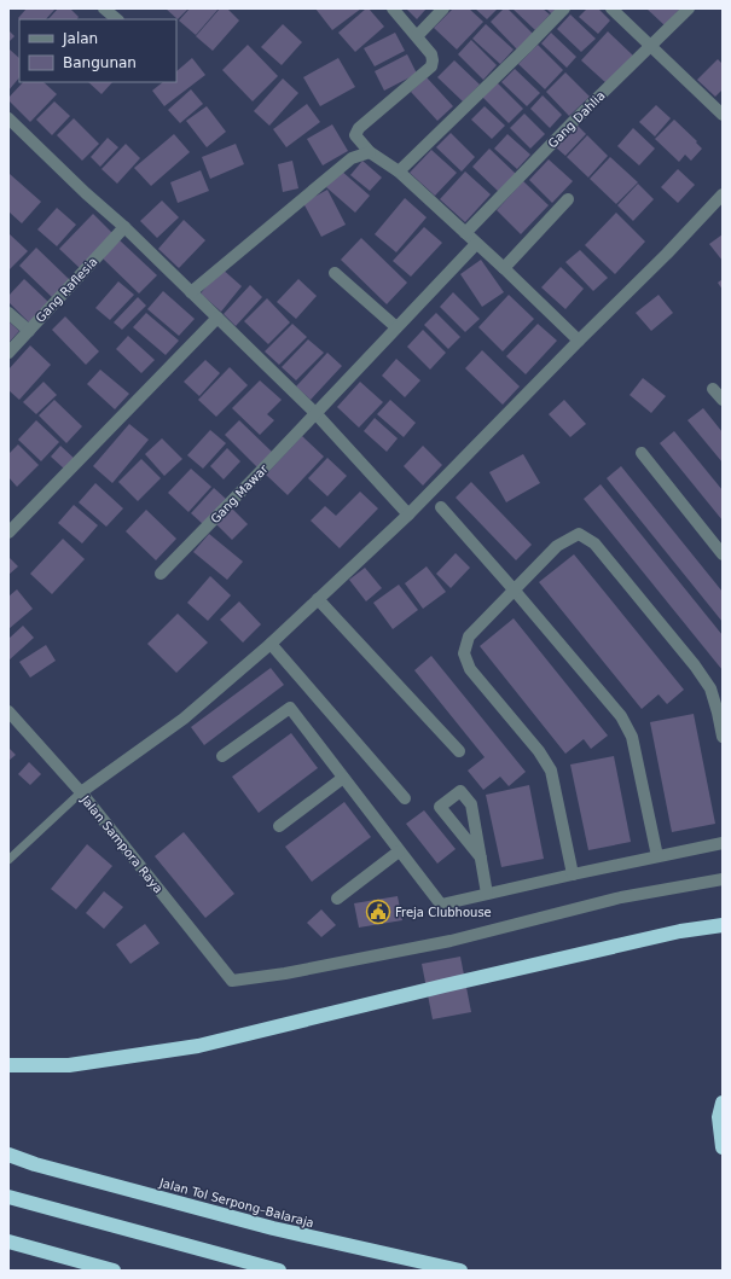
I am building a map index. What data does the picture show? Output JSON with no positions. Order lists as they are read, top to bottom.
{
  "streets": {
    "highway": ["Jalan Tol Serpong–Balaraja"],
    "street": [
      "Gang Dahlia",
      "Gang Raflesia",
      "Gang Mawar",
      "Jalan Sampora Raya"
    ]
  },
  "places": {
    "public building": ["Freja Clubhouse"]
  },
  "legend": ["Jalan", "Bangunan"]
}
